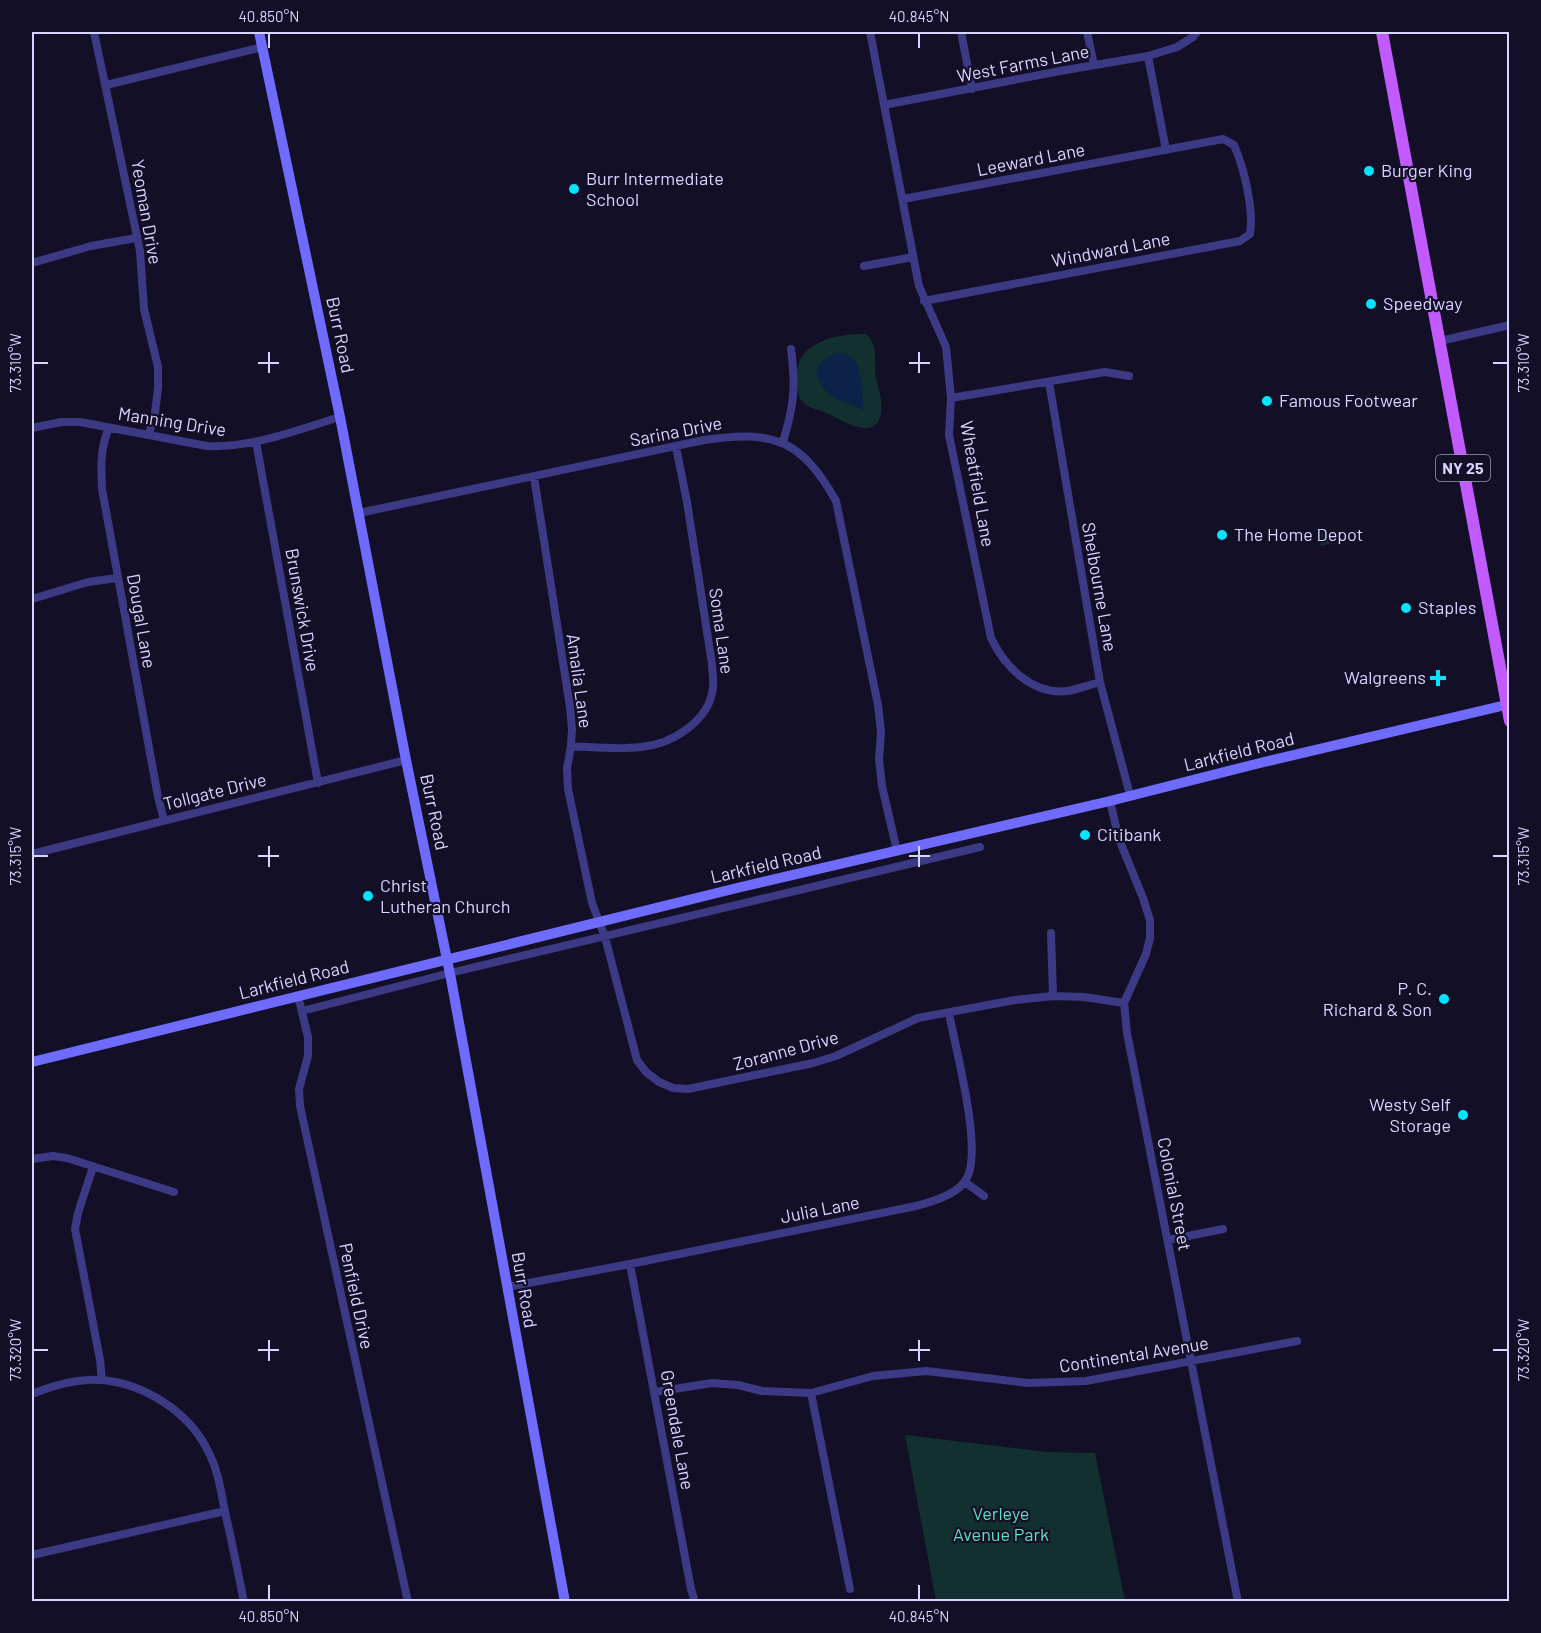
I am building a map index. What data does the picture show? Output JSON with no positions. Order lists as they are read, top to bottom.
{
  "streets": {
    "main road": ["NY 25"],
    "street": [
      "West Farms Lane",
      "Leeward Lane",
      "Yeoman Drive",
      "Windward Lane",
      "Burr Road",
      "Manning Drive",
      "Sarina Drive",
      "Wheatfield Lane",
      "Shelbourne Lane",
      "Brunswick Drive",
      "Dougal Lane",
      "Soma Lane",
      "Amalia Lane",
      "Larkfield Road",
      "Tollgate Drive",
      "Zoranne Drive",
      "Colonial Street",
      "Julia Lane",
      "Penfield Drive",
      "Continental Avenue",
      "Greendale Lane"
    ]
  },
  "crossings": [
    ["West Farms Lane", "Wheatfield Lane"],
    ["Leeward Lane", "Windward Lane"],
    ["Leeward Lane", "Wheatfield Lane"],
    ["Yeoman Drive", "Manning Drive"],
    ["Windward Lane", "Wheatfield Lane"],
    ["Burr Road", "Manning Drive"],
    ["Burr Road", "Sarina Drive"],
    ["Burr Road", "Larkfield Road"],
    ["Burr Road", "Tollgate Drive"],
    ["Burr Road", "Julia Lane"],
    ["Manning Drive", "Brunswick Drive"],
    ["Manning Drive", "Dougal Lane"],
    ["Sarina Drive", "Soma Lane"],
    ["Sarina Drive", "Amalia Lane"],
    ["Sarina Drive", "Larkfield Road"],
    ["NY 25", "Larkfield Road"],
    ["Wheatfield Lane", "Shelbourne Lane"],
    ["Shelbourne Lane", "Larkfield Road"],
    ["Brunswick Drive", "Tollgate Drive"],
    ["Dougal Lane", "Tollgate Drive"],
    ["Soma Lane", "Amalia Lane"],
    ["Amalia Lane", "Larkfield Road"],
    ["Amalia Lane", "Zoranne Drive"],
    ["Larkfield Road", "Zoranne Drive"],
    ["Larkfield Road", "Colonial Street"],
    ["Larkfield Road", "Penfield Drive"],
    ["Zoranne Drive", "Colonial Street"],
    ["Colonial Street", "Continental Avenue"],
    ["Julia Lane", "Greendale Lane"],
    ["Continental Avenue", "Greendale Lane"]
  ],
  "parks": ["Verleye Avenue Park"],
  "places": {
    "other": [
      "Burger King",
      "Burr Intermediate School",
      "Speedway",
      "Famous Footwear",
      "The Home Depot",
      "Staples",
      "Citibank",
      "Christ Lutheran Church",
      "P. C. Richard & Son",
      "Westy Self Storage"
    ],
    "health": ["Walgreens"]
  },
  "coordinates": [
    "40.850°N",
    "40.845°N",
    "73.310°W",
    "73.315°W",
    "73.320°W"
  ]
}
